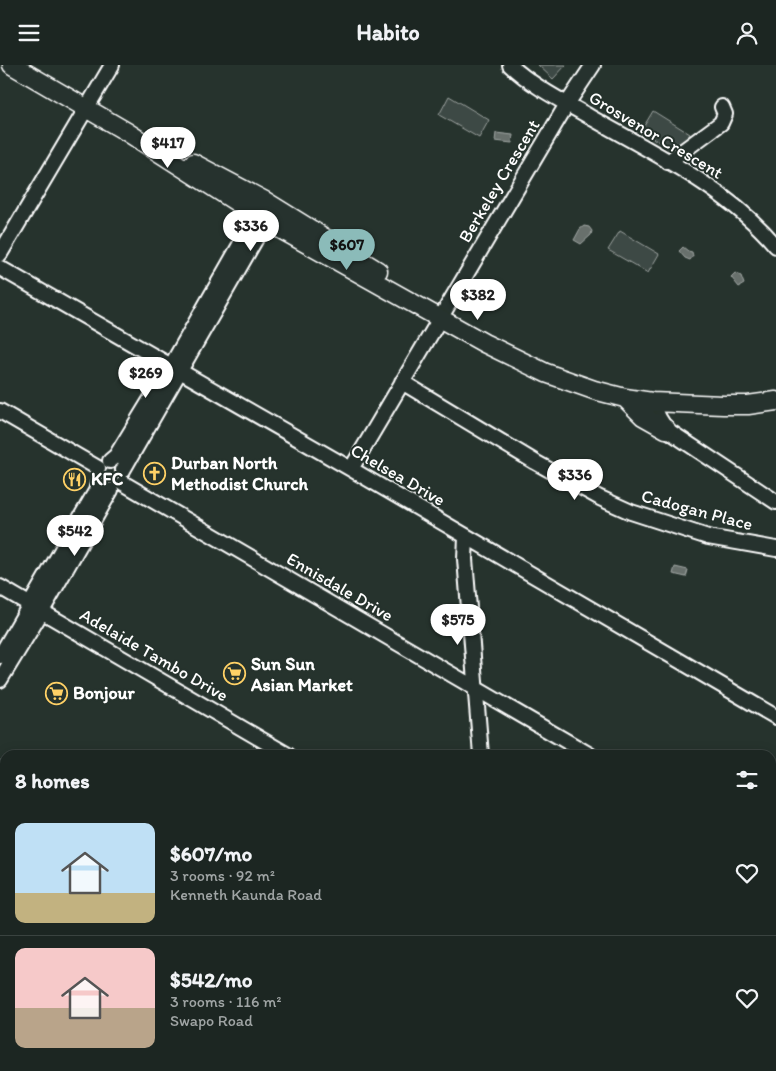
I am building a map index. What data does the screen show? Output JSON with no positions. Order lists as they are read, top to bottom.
{
  "streets": {
    "street": [
      "Grosvenor Crescent",
      "Berkeley Crescent",
      "Chelsea Drive",
      "Cadogan Place",
      "Ennisdale Drive",
      "Adelaide Tambo Drive"
    ]
  },
  "crossings": [
    ["Grosvenor Crescent", "Berkeley Crescent"],
    ["Berkeley Crescent", "Chelsea Drive"],
    ["Berkeley Crescent", "Cadogan Place"]
  ],
  "places": {
    "church": ["Durban North Methodist Church"],
    "restaurant": ["KFC"],
    "supermarket": ["Sun Sun Asian Market", "Bonjour"]
  },
  "page": {
    "header": "Habito",
    "price": [
      "$417",
      "$336",
      "$607",
      "$382",
      "$269",
      "$336",
      "$542",
      "$575"
    ],
    "heading": "8 homes",
    "list": [
      {
        "name": "$607/mo",
        "note": "3 rooms · 92 m² · Kenneth Kaunda Road"
      },
      {
        "name": "$542/mo",
        "note": "3 rooms · 116 m² · Swapo Road"
      }
    ]
  }
}
